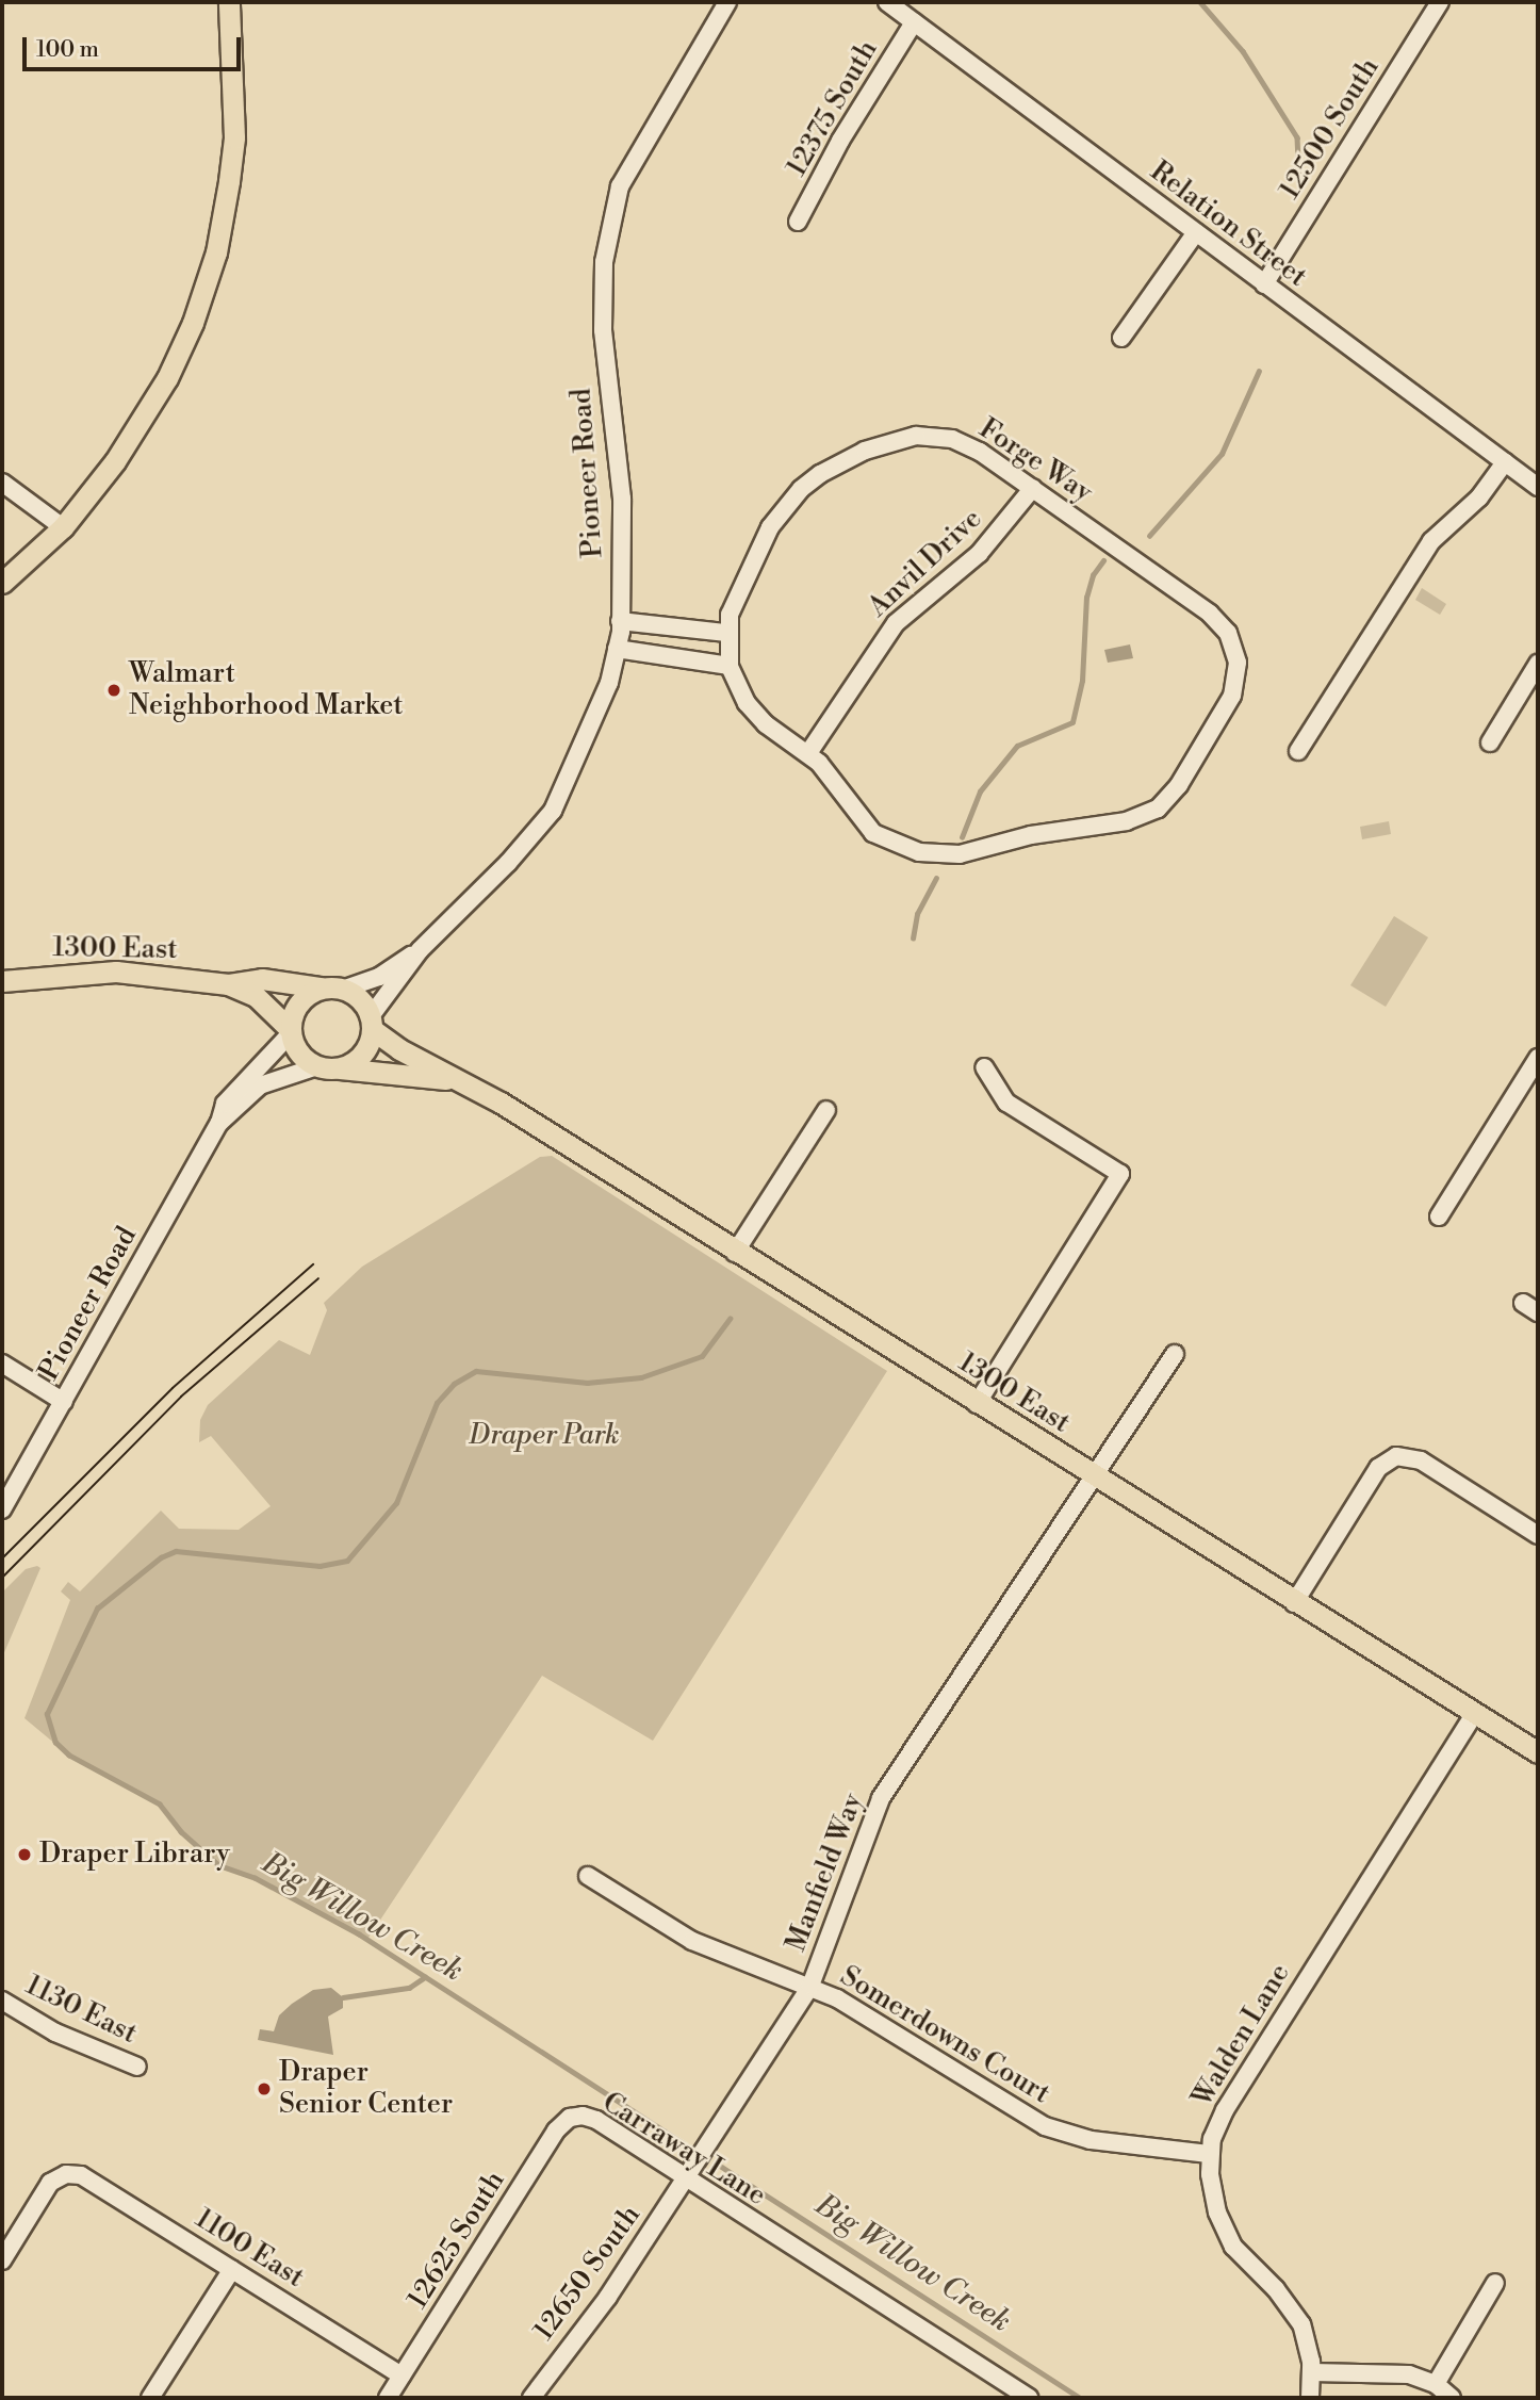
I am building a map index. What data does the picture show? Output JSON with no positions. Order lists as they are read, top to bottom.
{
  "streets": {
    "main road": ["1300 East"],
    "street": [
      "12375 South",
      "12500 South",
      "Relation Street",
      "Forge Way",
      "Pioneer Road",
      "Anvil Drive",
      "Manfield Way",
      "1130 East",
      "Somerdowns Court",
      "Walden Lane",
      "Carraway Lane",
      "12625 South",
      "1100 East",
      "12650 South"
    ]
  },
  "crossings": [
    ["12375 South", "Relation Street"],
    ["12500 South", "Relation Street"],
    ["Forge Way", "Anvil Drive"],
    ["Pioneer Road", "1300 East"],
    ["1300 East", "Manfield Way"],
    ["1300 East", "Walden Lane"],
    ["Manfield Way", "Somerdowns Court"],
    ["Manfield Way", "Carraway Lane"],
    ["Manfield Way", "12650 South"],
    ["Somerdowns Court", "Walden Lane"],
    ["Carraway Lane", "12625 South"],
    ["Carraway Lane", "12650 South"],
    ["12625 South", "1100 East"]
  ],
  "water": ["Big Willow Creek"],
  "parks": ["Draper Park"],
  "places": ["Walmart Neighborhood Market", "Draper Library", "Draper Senior Center"],
  "scale_bar": "100 m"
}
